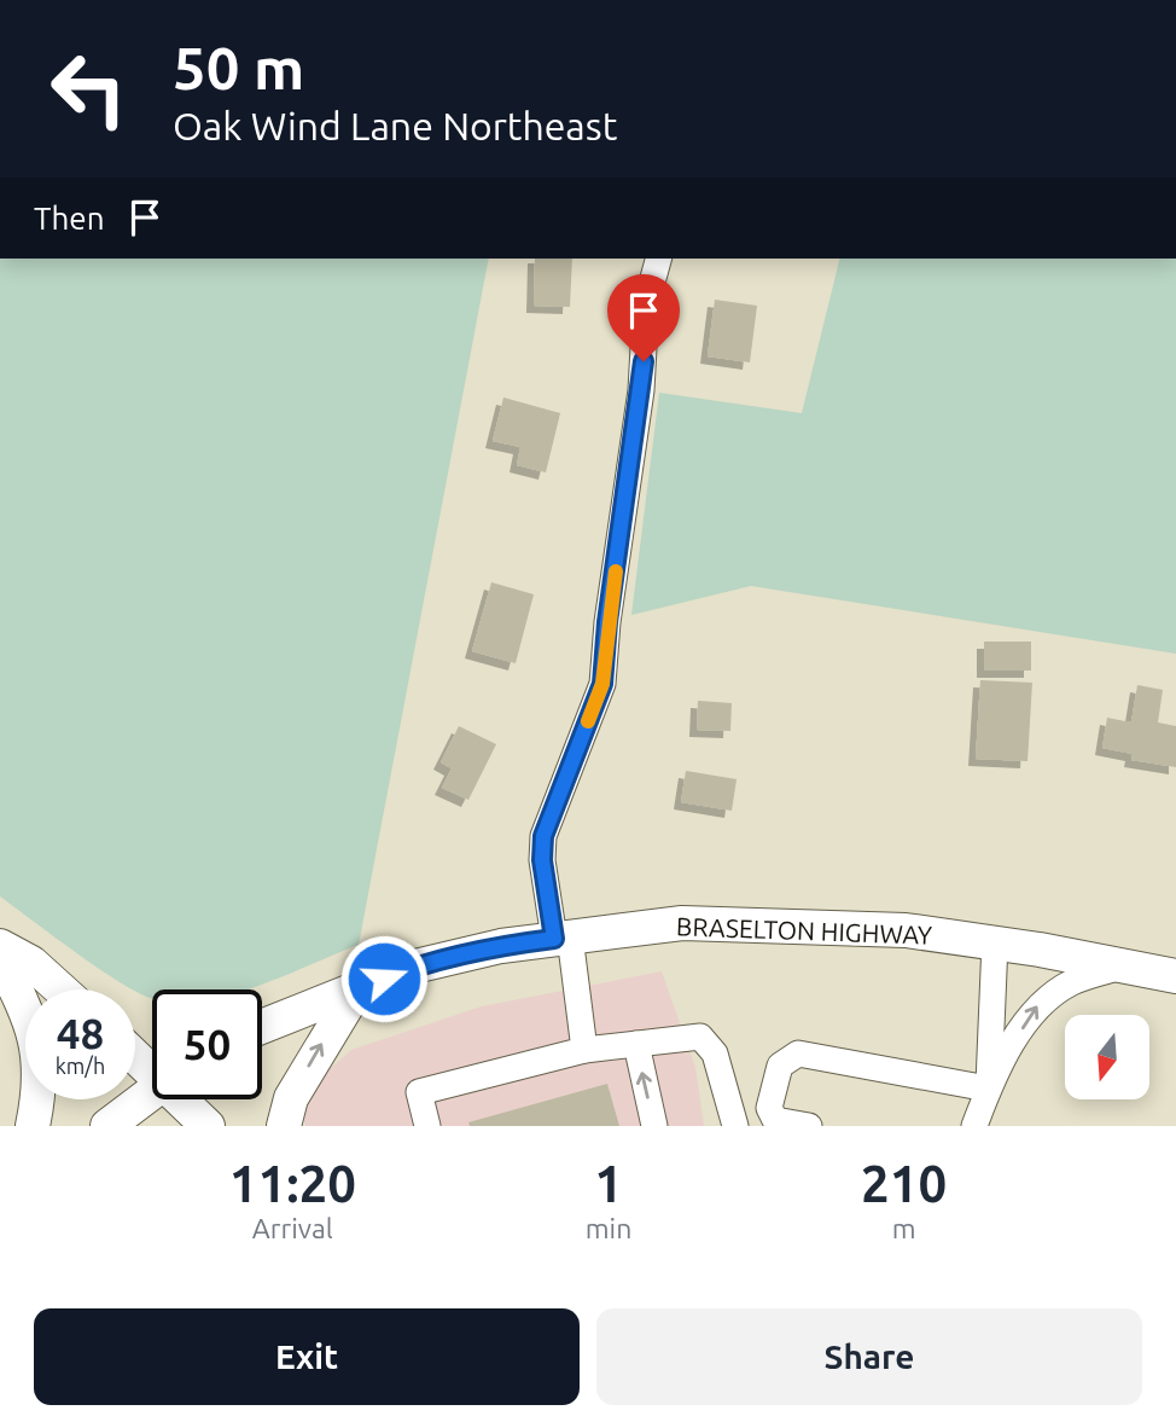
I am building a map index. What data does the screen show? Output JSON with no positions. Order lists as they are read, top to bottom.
{
  "streets": {
    "main road": ["BRASELTON HIGHWAY"]
  },
  "north": "bottom",
  "page": {
    "turn": ["50 m", "Oak Wind Lane Northeast"],
    "then": "Then",
    "speed": "48 km/h",
    "limit": "50",
    "eta": [
      "11:20",
      "Arrival",
      "1",
      "min",
      "210",
      "m"
    ],
    "buttons": ["Exit", "Share"]
  }
}
